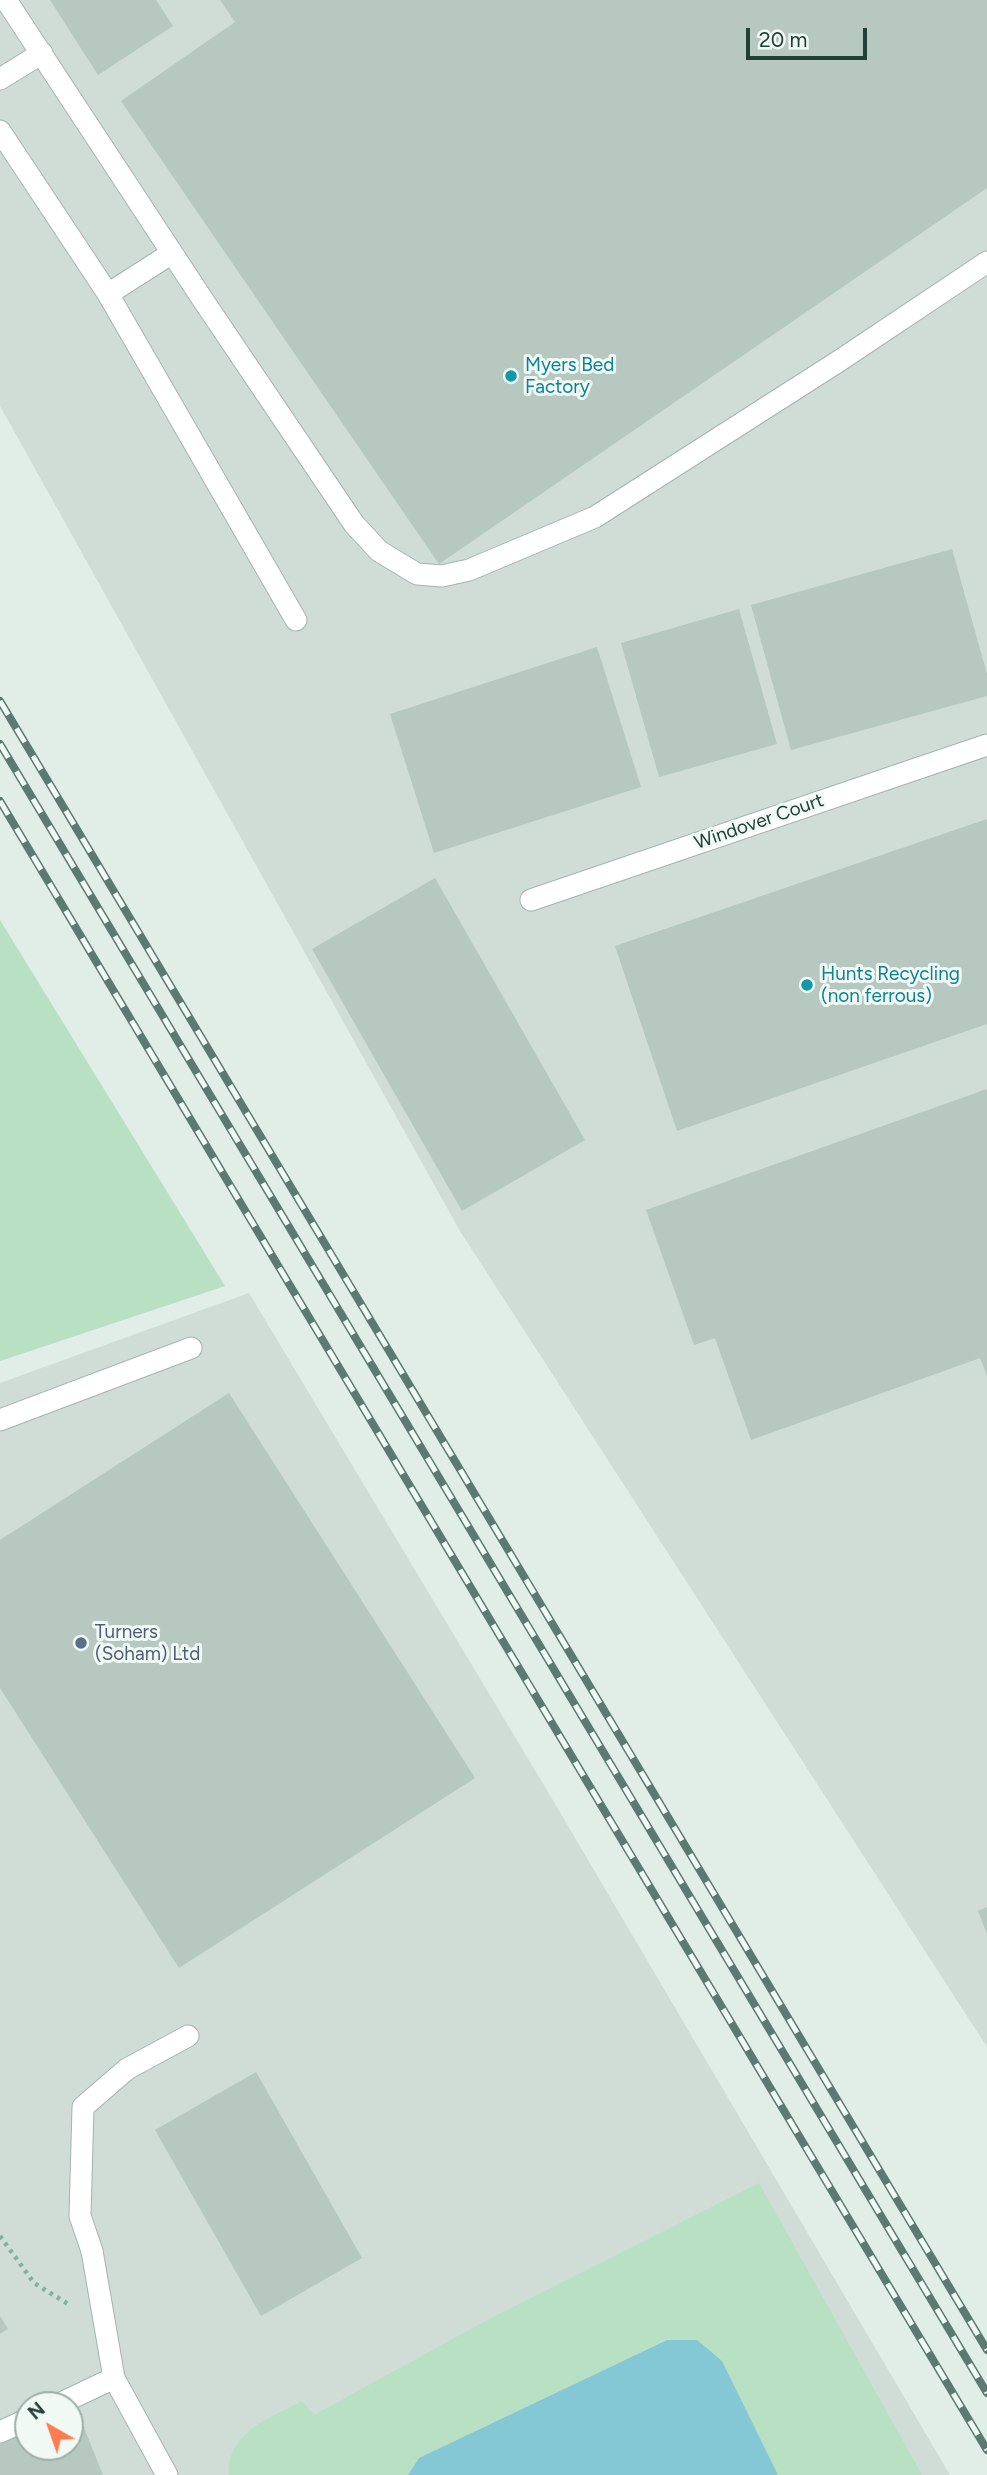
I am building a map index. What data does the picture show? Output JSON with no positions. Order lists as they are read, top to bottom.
{
  "streets": {
    "street": ["Windover Court"]
  },
  "places": ["Myers Bed Factory", "Hunts Recycling (non ferrous)", "Turners (Soham) Ltd"],
  "scale_bar": "20 m",
  "north": "top left"
}
